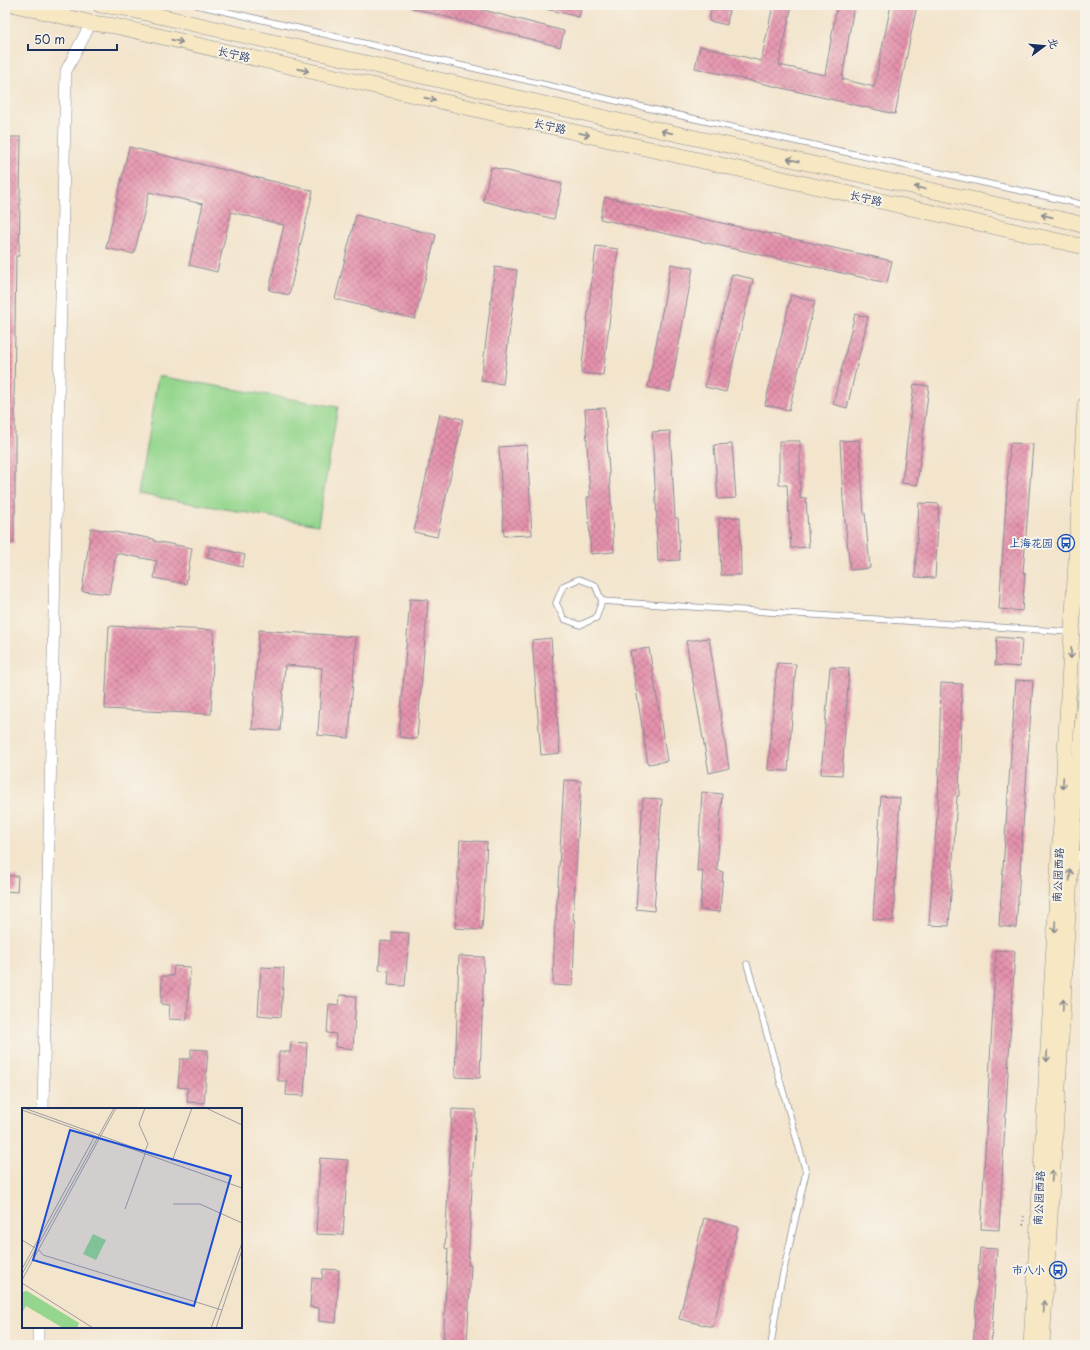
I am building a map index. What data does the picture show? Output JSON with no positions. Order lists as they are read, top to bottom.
{
  "streets": {
    "main road": ["长宁路", "南公园西路"]
  },
  "places": {
    "bus stop": ["上海花园", "市八小"]
  },
  "scale_bar": "50 m",
  "north": "right"
}
